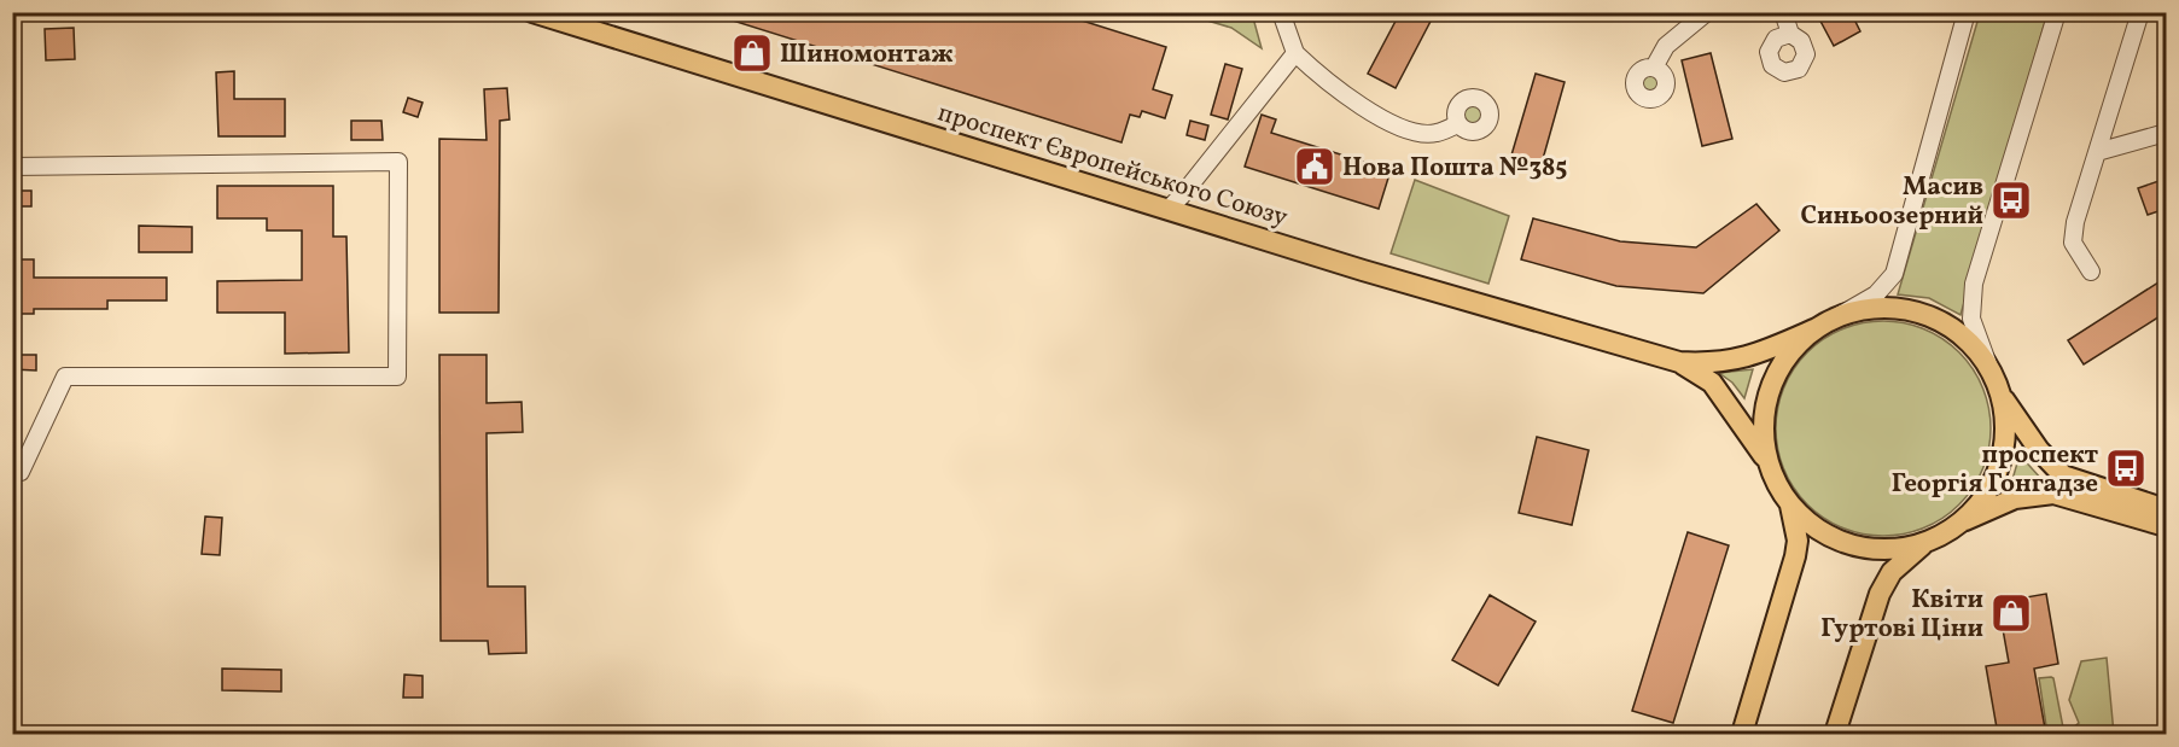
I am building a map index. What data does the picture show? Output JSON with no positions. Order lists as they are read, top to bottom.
{
  "streets": {
    "main road": ["проспект Європейського Союзу"]
  },
  "places": {
    "shop": ["Шиномонтаж", "Квіти Гуртові Ціни"],
    "public building": ["Нова Пошта №385"],
    "bus stop": ["Масив Синьоозерний", "проспект Георгія Гонгадзе"]
  }
}
